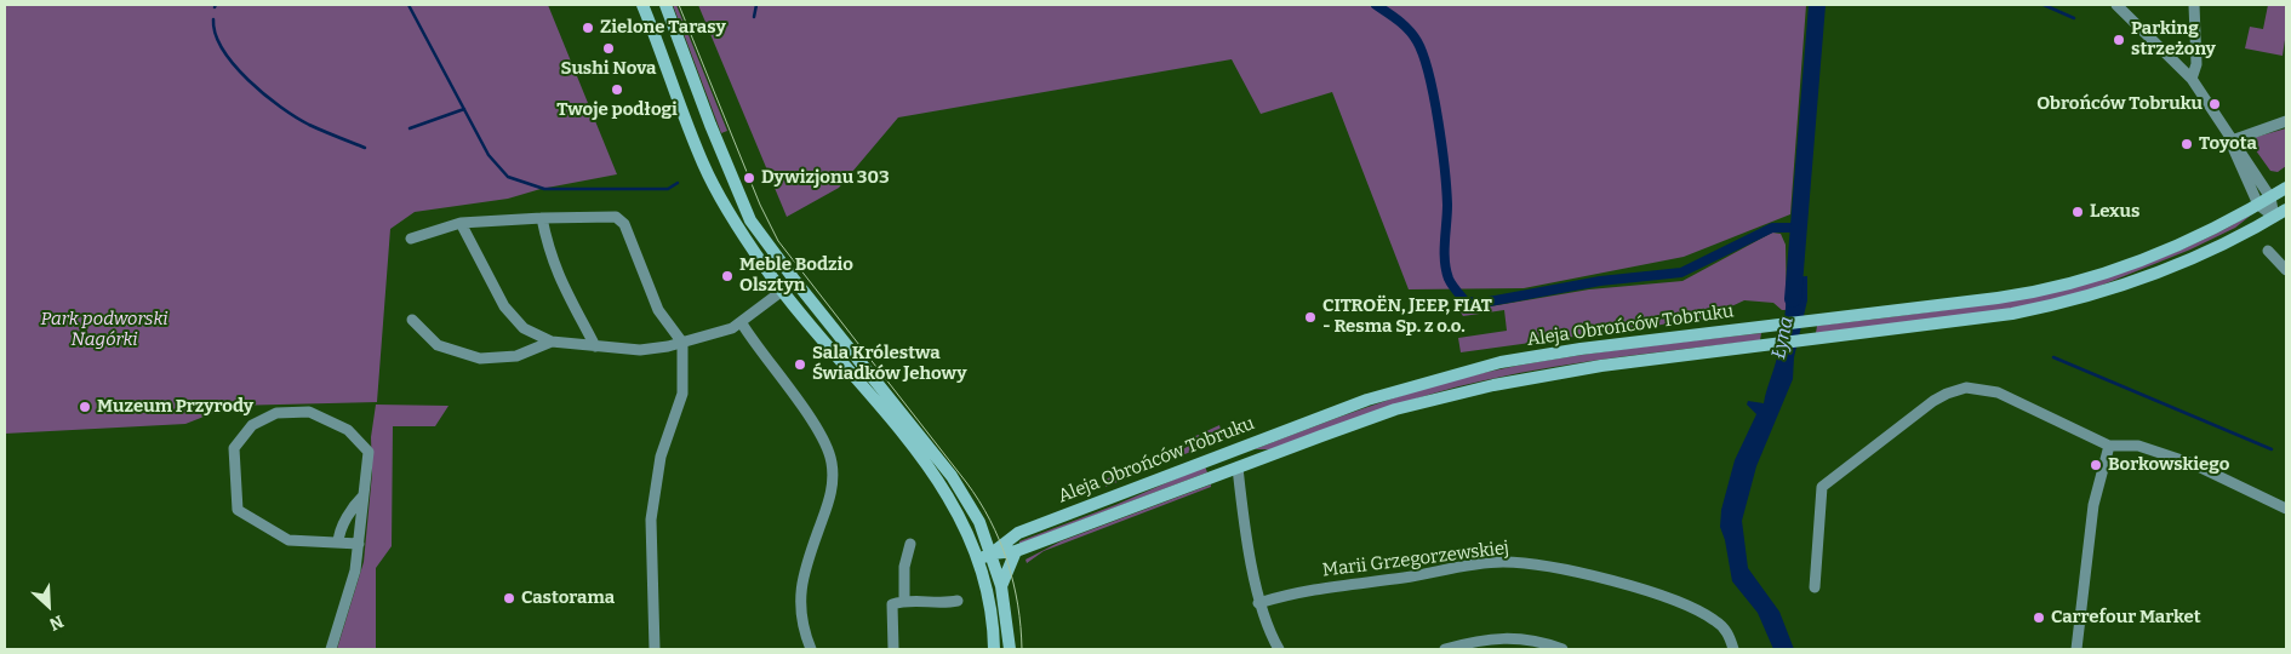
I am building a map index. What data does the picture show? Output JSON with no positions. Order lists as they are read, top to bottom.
{
  "streets": {
    "main road": ["Aleja Obrońców Tobruku"],
    "street": ["Marii Grzegorzewskiej"]
  },
  "water": ["Łyna"],
  "parks": ["Park podworski Nagórki"],
  "places": [
    "Zielone Tarasy",
    "Parking strzeżony",
    "Sushi Nova",
    "Twoje podłogi",
    "Obrońców Tobruku",
    "Toyota",
    "Dywizjonu 303",
    "Lexus",
    "Meble Bodzio Olsztyn",
    "CITROËN, JEEP, FIAT - Resma Sp. z o.o.",
    "Sala Królestwa Świadków Jehowy",
    "Muzeum Przyrody",
    "Borkowskiego",
    "Castorama",
    "Carrefour Market"
  ],
  "north": "bottom right"
}
